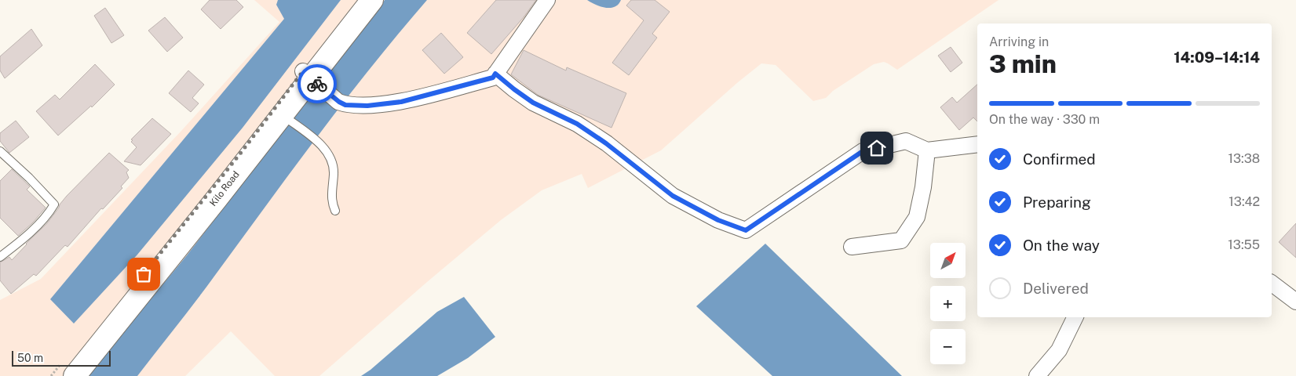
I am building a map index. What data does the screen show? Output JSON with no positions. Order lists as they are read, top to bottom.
{
  "streets": {
    "street": ["Kilo Road"]
  },
  "scale_bar": "50 m",
  "north": "top right",
  "page": {
    "heading": ["3 min", "Arriving in", "14:09–14:14"],
    "bar": "On the way · 330 m",
    "list": [
      ["Confirmed", "13:38"],
      ["Preparing", "13:42"],
      ["On the way", "13:55"],
      "Delivered"
    ],
    "map_buttons": ["+", "−"],
    "scale": "50 m"
  }
}
